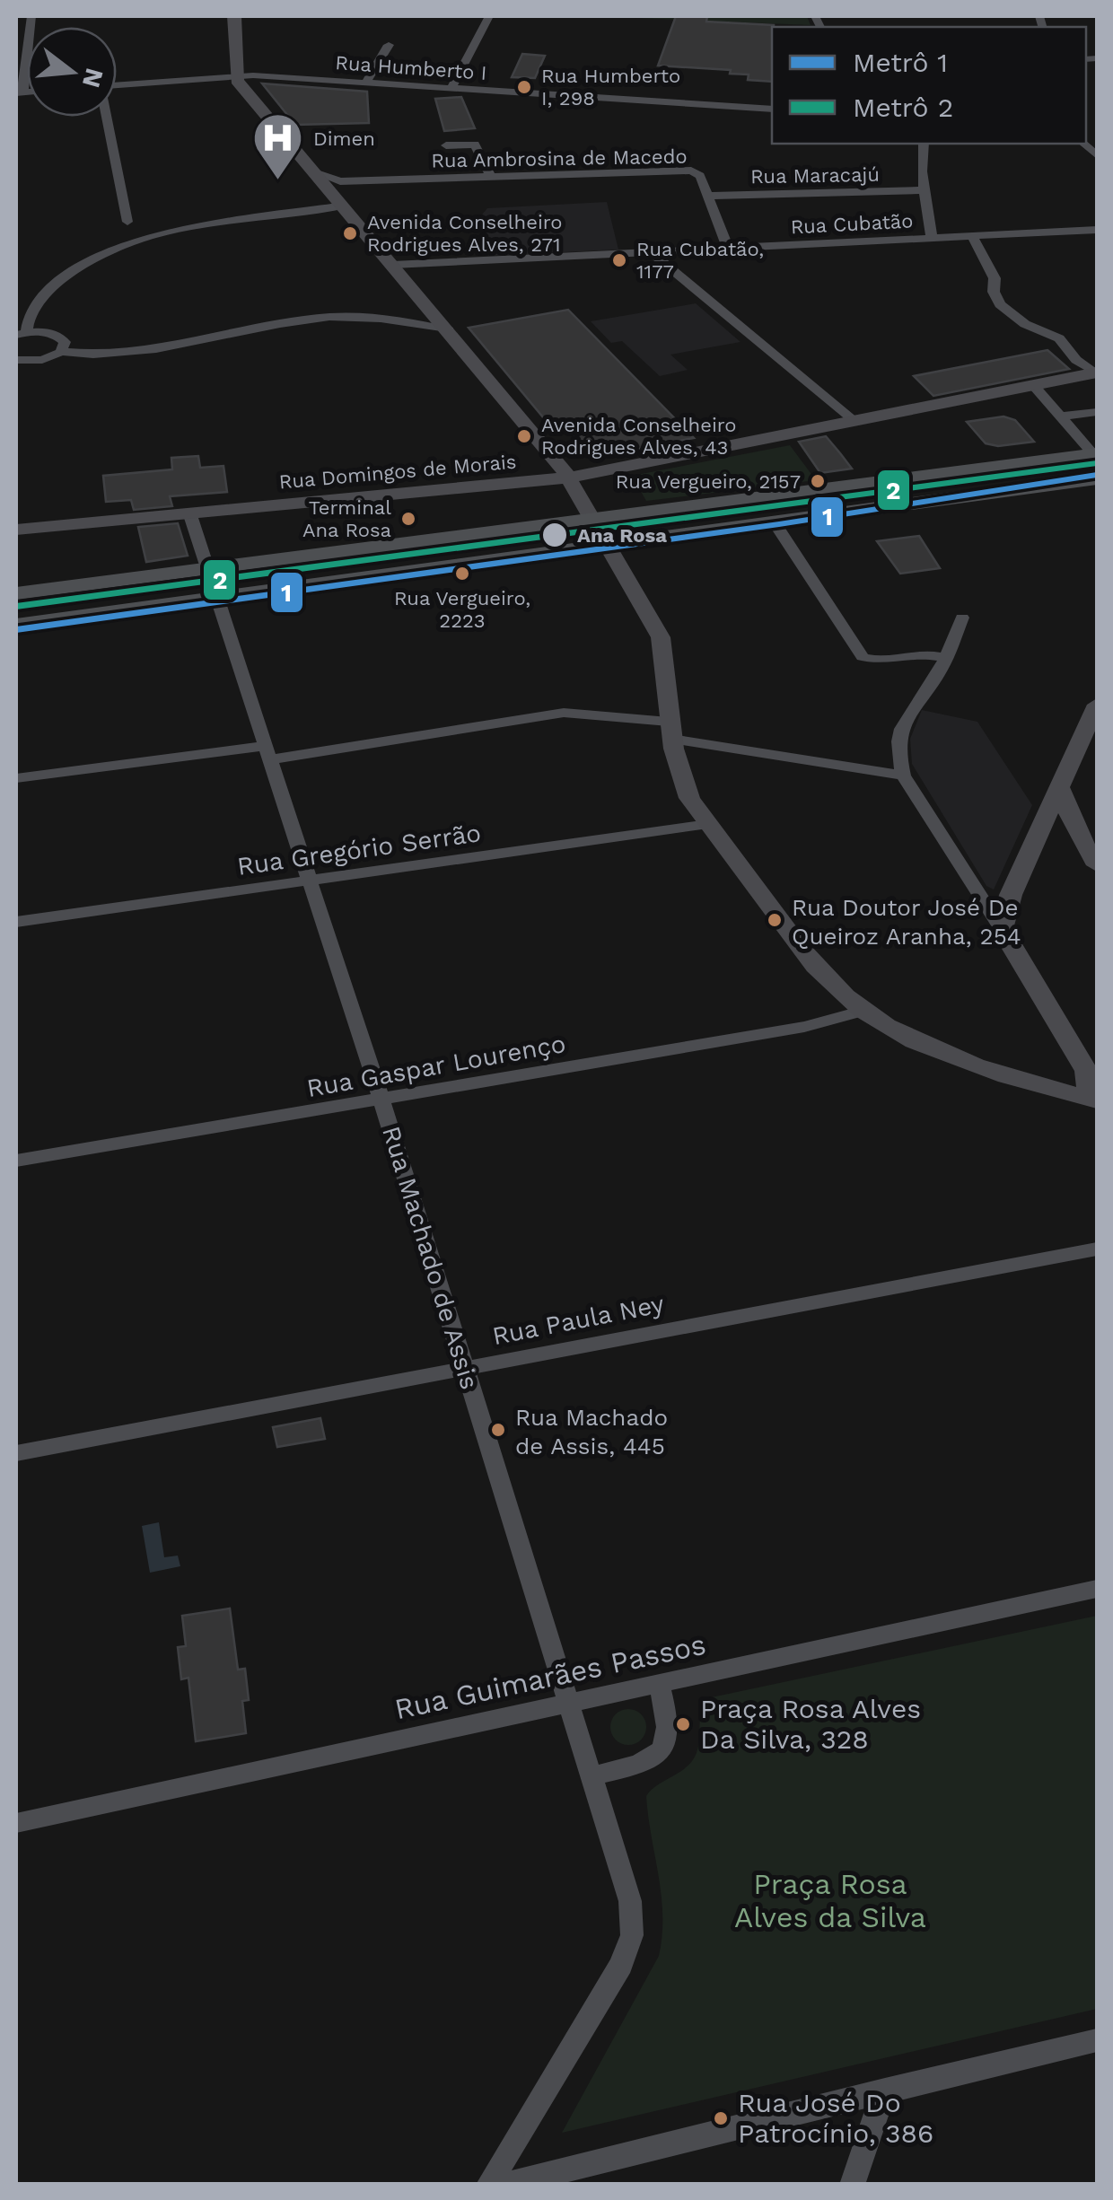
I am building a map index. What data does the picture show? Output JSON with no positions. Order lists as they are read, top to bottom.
{
  "streets": {
    "street": [
      "Rua Humberto I",
      "Rua Ambrosina de Macedo",
      "Rua Maracajú",
      "Rua Cubatão",
      "Rua Domingos de Morais",
      "Rua Gregório Serrão",
      "Rua Gaspar Lourenço",
      "Rua Machado de Assis",
      "Rua Paula Ney",
      "Rua Guimarães Passos"
    ]
  },
  "crossings": [
    ["Rua Ambrosina de Macedo", "Rua Maracajú"],
    ["Rua Ambrosina de Macedo", "Rua Cubatão"],
    ["Rua Domingos de Morais", "Rua Machado de Assis"],
    ["Rua Gregório Serrão", "Rua Machado de Assis"],
    ["Rua Gaspar Lourenço", "Rua Machado de Assis"],
    ["Rua Machado de Assis", "Rua Paula Ney"],
    ["Rua Machado de Assis", "Rua Guimarães Passos"]
  ],
  "parks": ["Praça Rosa Alves da Silva"],
  "places": {
    "other": [
      "Rua Humberto I, 298",
      "Avenida Conselheiro Rodrigues Alves, 271",
      "Rua Cubatão, 1177",
      "Avenida Conselheiro Rodrigues Alves, 43",
      "Rua Vergueiro, 2157",
      "Terminal Ana Rosa",
      "Ana Rosa",
      "Rua Vergueiro, 2223",
      "Rua Doutor José De Queiroz Aranha, 254",
      "Rua Machado de Assis, 445",
      "Praça Rosa Alves Da Silva, 328",
      "Rua José Do Patrocínio, 386"
    ],
    "hospital": ["Dimen"]
  },
  "lines": ["metro line 2", "metro line 1"],
  "legend": ["Metrô 1", "Metrô 2"],
  "north": "right"
}
